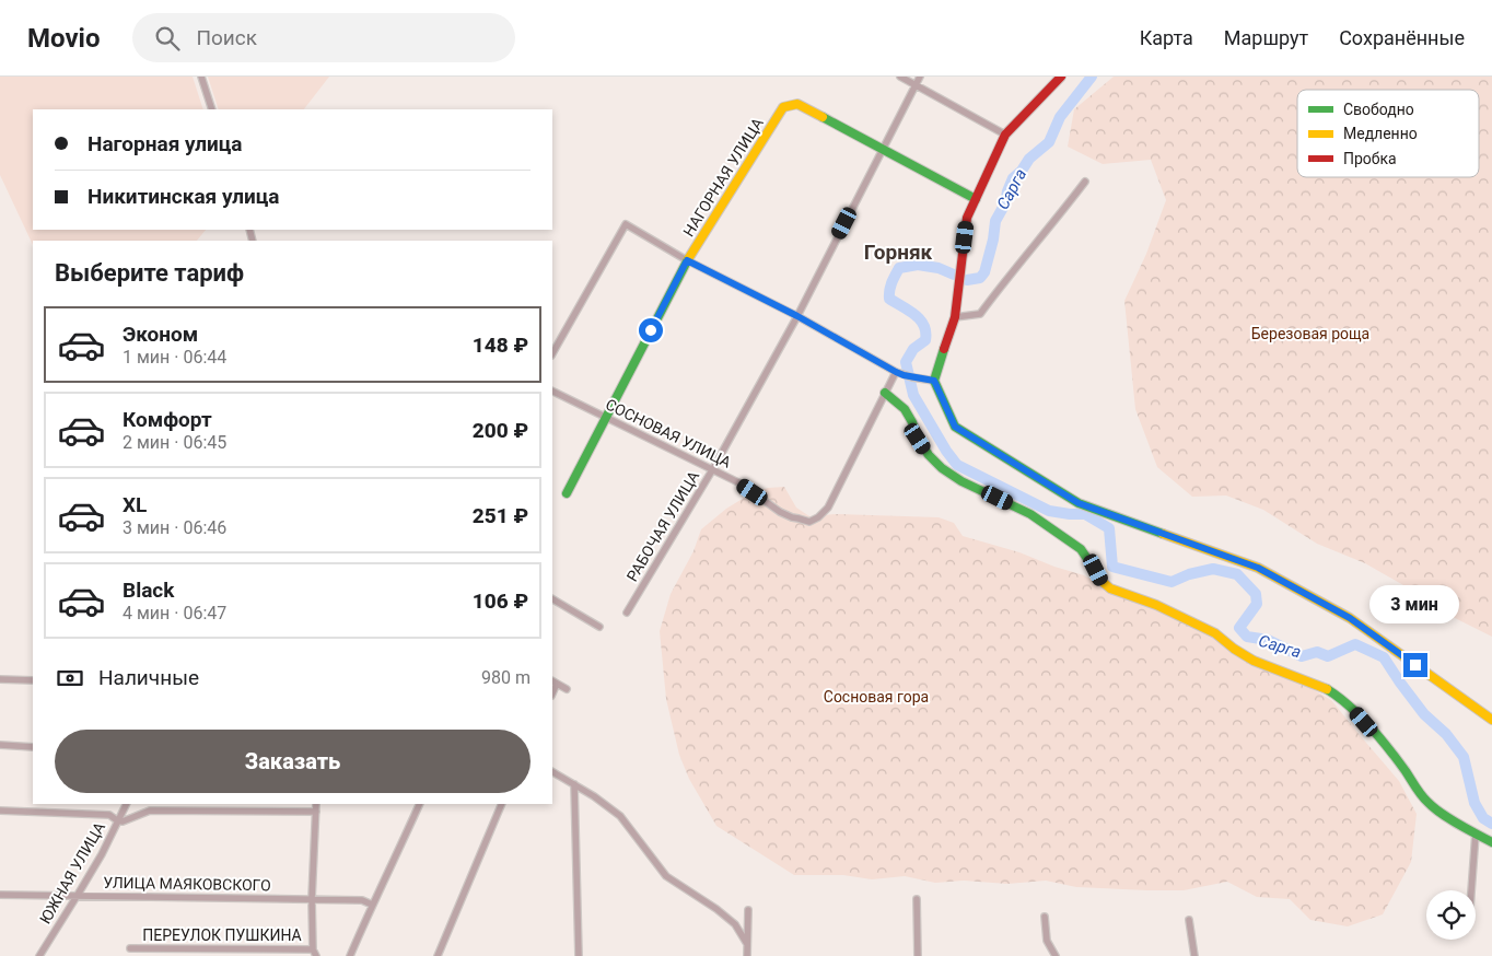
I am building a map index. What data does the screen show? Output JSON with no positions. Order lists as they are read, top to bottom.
{
  "streets": {
    "street": [
      "НАГОРНАЯ УЛИЦА",
      "СОСНОВАЯ УЛИЦА",
      "РАБОЧАЯ УЛИЦА",
      "ЮЖНАЯ УЛИЦА",
      "УЛИЦА МАЯКОВСКОГО",
      "ПЕРЕУЛОК ПУШКИНА"
    ]
  },
  "crossings": [
    ["НАГОРНАЯ УЛИЦА", "СОСНОВАЯ УЛИЦА"],
    ["НАГОРНАЯ УЛИЦА", "РАБОЧАЯ УЛИЦА"],
    ["СОСНОВАЯ УЛИЦА", "РАБОЧАЯ УЛИЦА"],
    ["ЮЖНАЯ УЛИЦА", "УЛИЦА МАЯКОВСКОГО"]
  ],
  "districts": ["Горняк"],
  "water": ["Сарга"],
  "parks": ["Березовая роща", "Сосновая гора"],
  "legend": ["Свободно", "Медленно", "Пробка"],
  "page": {
    "header": "Movio",
    "search": "Поиск",
    "nav": ["Карта", "Маршрут", "Сохранённые"],
    "banner": ["Нагорная улица", "Никитинская улица"],
    "heading": "Выберите тариф",
    "list": [
      {
        "name": "Эконом",
        "note": "1 мин · 06:44",
        "value": "148 ₽"
      },
      {
        "name": "Комфорт",
        "note": "2 мин · 06:45",
        "value": "200 ₽"
      },
      {
        "name": "XL",
        "note": "3 мин · 06:46",
        "value": "251 ₽"
      },
      {
        "name": "Black",
        "note": "4 мин · 06:47",
        "value": "106 ₽"
      }
    ],
    "bubble": "3 мин",
    "pay": ["Наличные", "980 m"],
    "buttons": "Заказать"
  }
}
